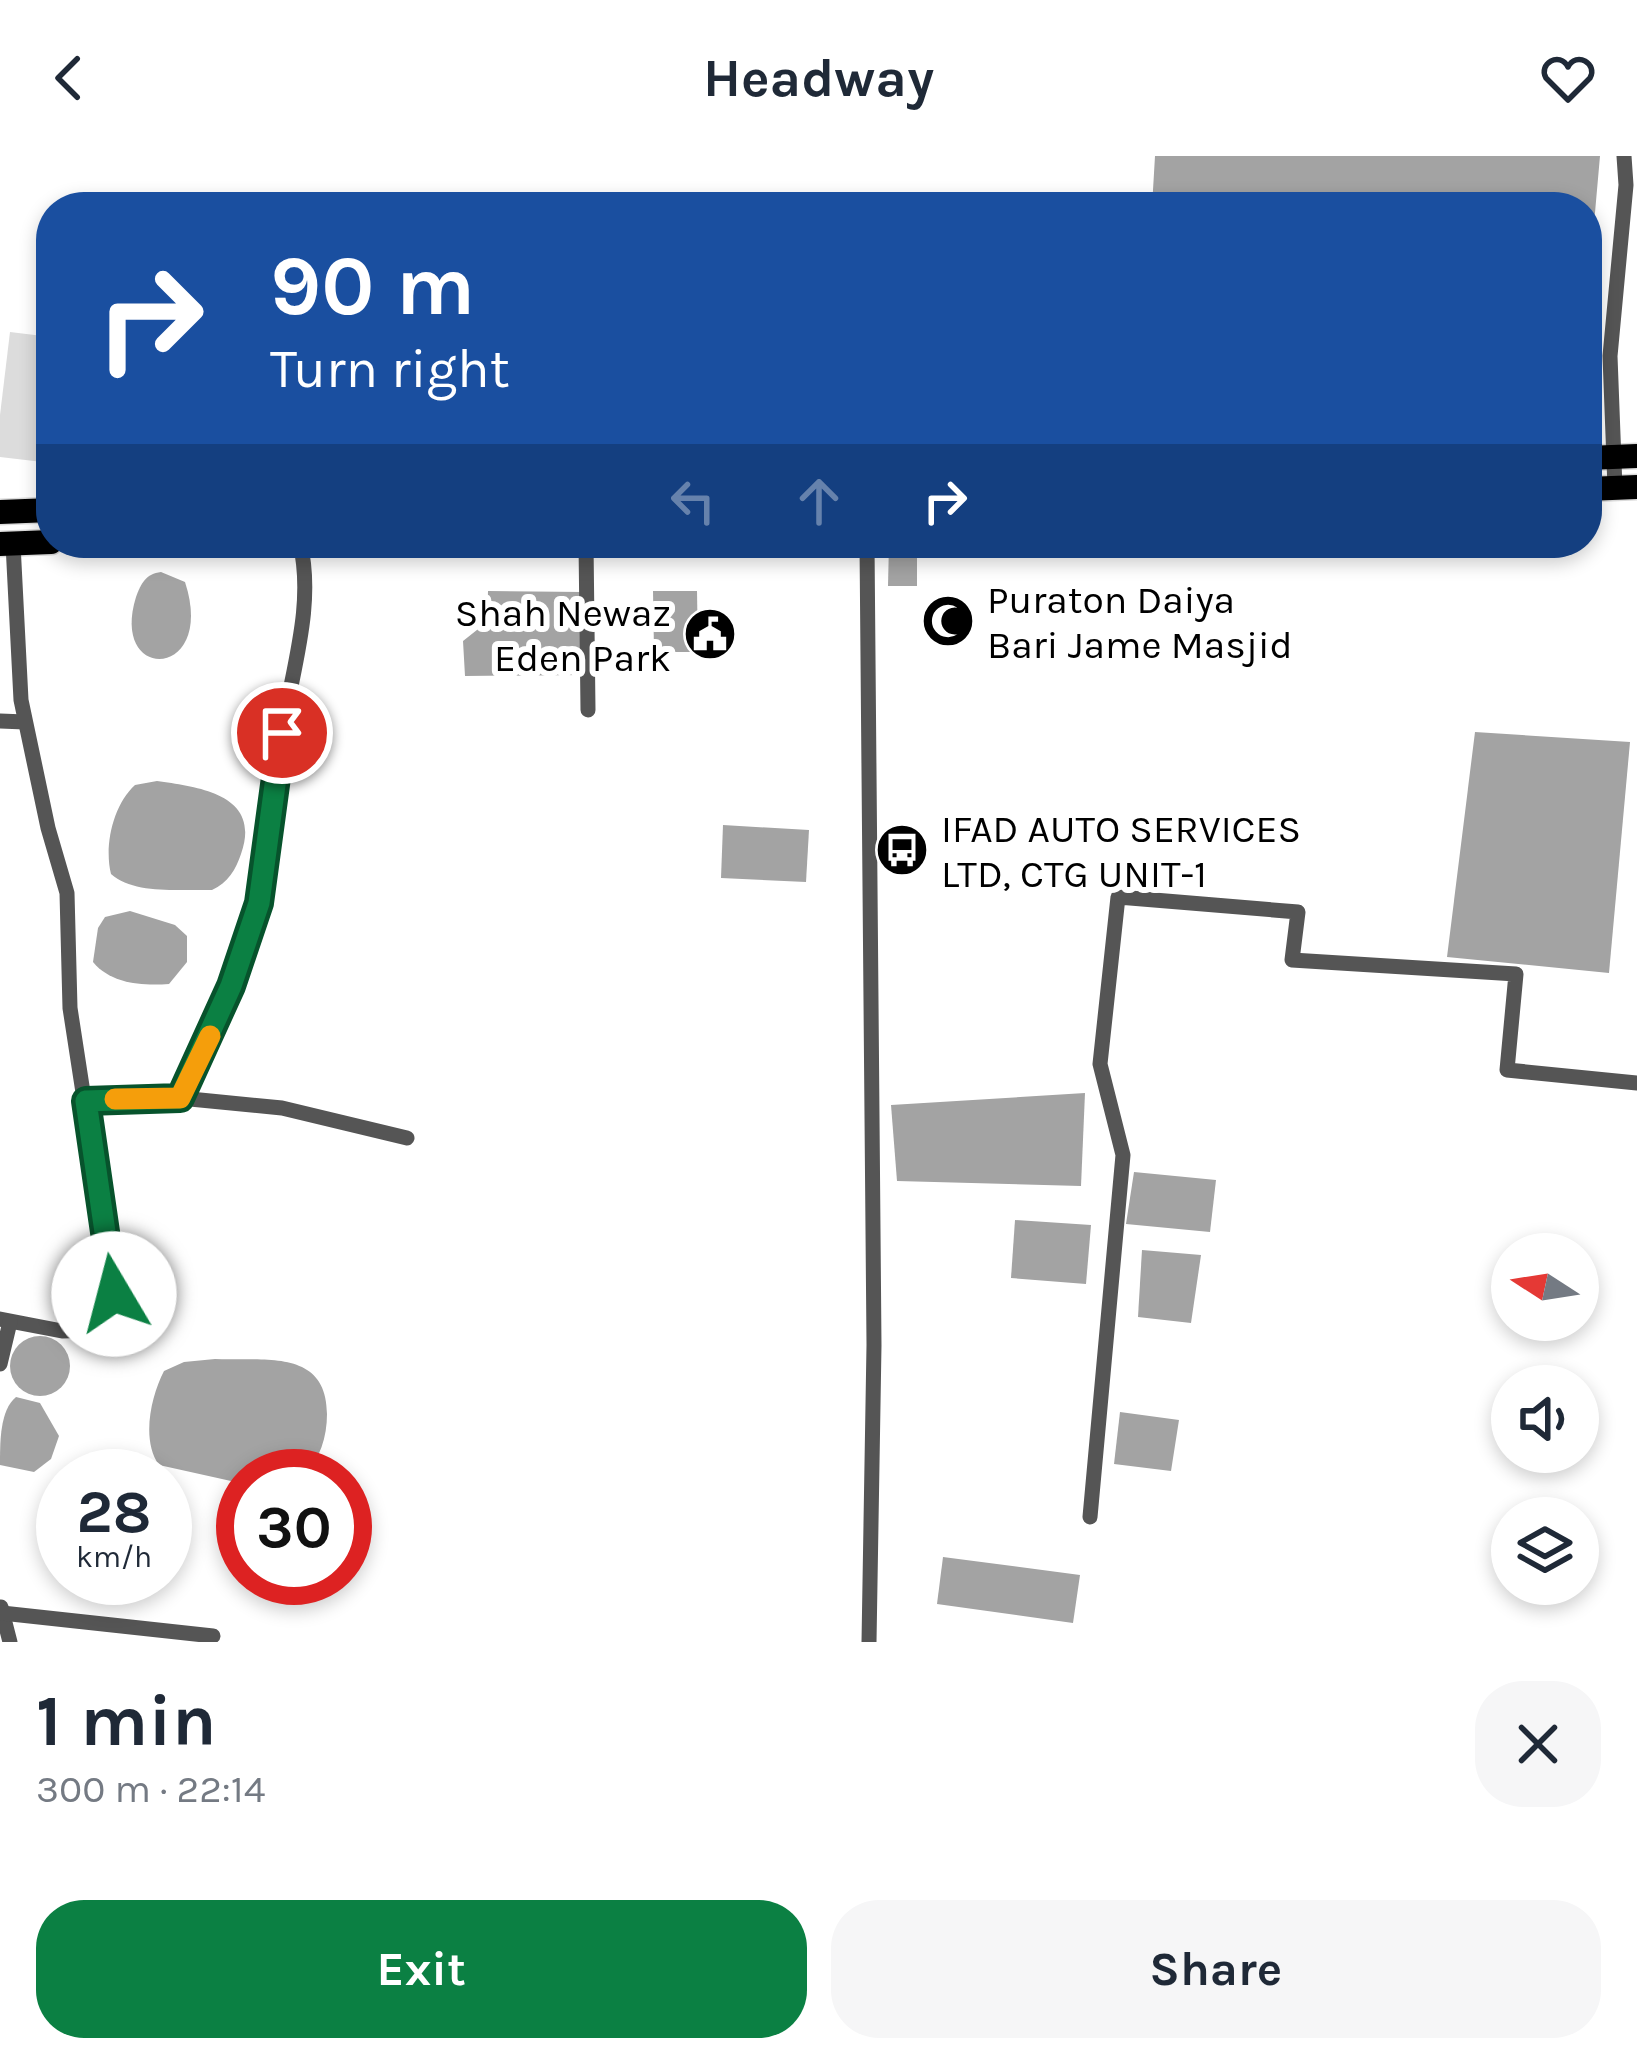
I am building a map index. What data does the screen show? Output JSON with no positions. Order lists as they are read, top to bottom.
{
  "places": {
    "mosque": ["Puraton Daiya Bari Jame Masjid"],
    "public building": ["Shah Newaz Eden Park"],
    "bus stop": ["IFAD AUTO SERVICES LTD, CTG UNIT-1"]
  },
  "north": "left",
  "page": {
    "header": "Headway",
    "turn": ["90 m", "Turn right"],
    "speed": "28 km/h",
    "limit": "30",
    "heading": ["1 min", "300 m · 22:14"],
    "buttons": ["Exit", "Share"]
  }
}
